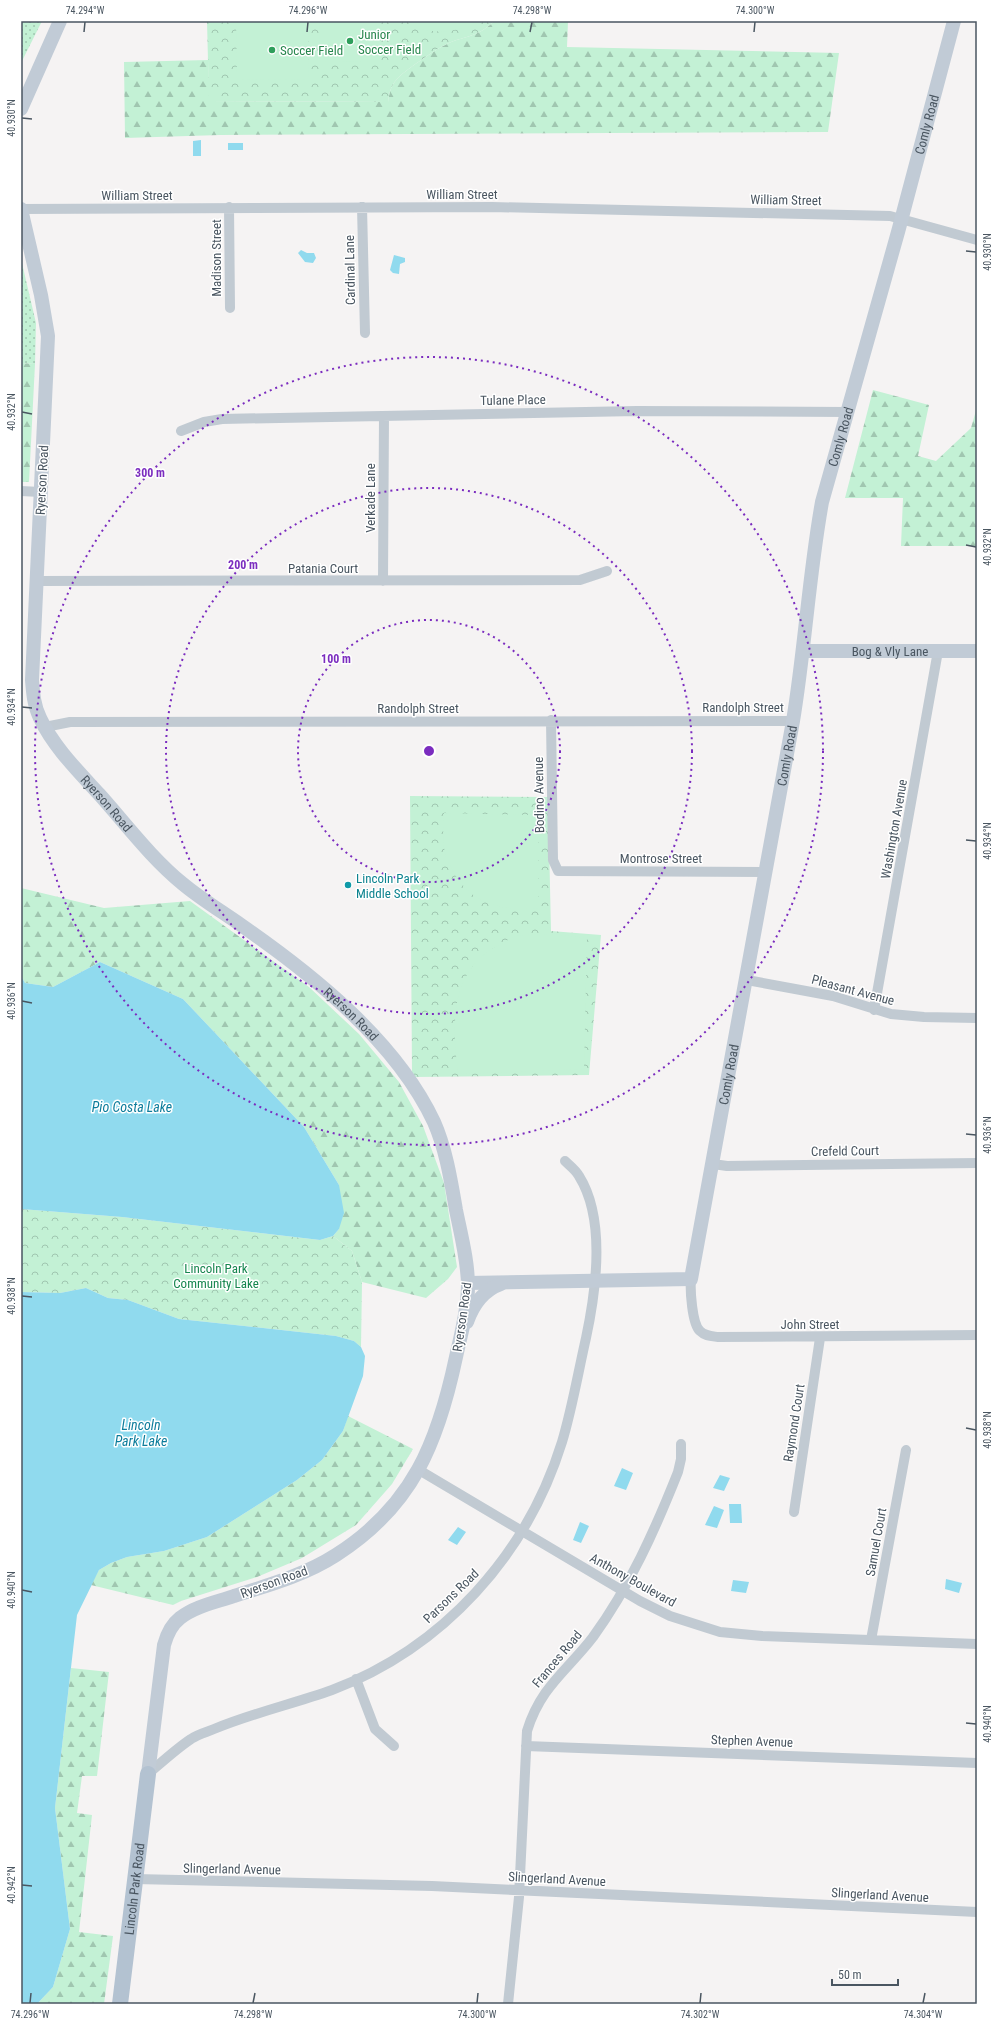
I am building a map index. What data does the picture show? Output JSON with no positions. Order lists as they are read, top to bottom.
{
  "streets": {
    "main road": [
      "Comly Road",
      "Ryerson Road",
      "Bog & Vly Lane",
      "Lincoln Park Road"
    ],
    "street": [
      "William Street",
      "Madison Street",
      "Cardinal Lane",
      "Tulane Place",
      "Verkade Lane",
      "Patania Court",
      "Randolph Street",
      "Bodino Avenue",
      "Washington Avenue",
      "Montrose Street",
      "Pleasant Avenue",
      "Crefeld Court",
      "John Street",
      "Raymond Court",
      "Samuel Court",
      "Anthony Boulevard",
      "Parsons Road",
      "Frances Road",
      "Stephen Avenue",
      "Slingerland Avenue"
    ]
  },
  "crossings": [
    ["Comly Road", "William Street"],
    ["Comly Road", "Tulane Place"],
    ["Comly Road", "Bog & Vly Lane"],
    ["Comly Road", "Randolph Street"],
    ["Comly Road", "Montrose Street"],
    ["Comly Road", "Pleasant Avenue"],
    ["Comly Road", "Crefeld Court"],
    ["Comly Road", "John Street"],
    ["William Street", "Madison Street"],
    ["William Street", "Cardinal Lane"],
    ["William Street", "Ryerson Road"],
    ["Tulane Place", "Verkade Lane"],
    ["Ryerson Road", "Patania Court"],
    ["Ryerson Road", "Randolph Street"],
    ["Ryerson Road", "Anthony Boulevard"],
    ["Ryerson Road", "Parsons Road"],
    ["Ryerson Road", "Lincoln Park Road"],
    ["Verkade Lane", "Patania Court"],
    ["Bog & Vly Lane", "Washington Avenue"],
    ["Randolph Street", "Bodino Avenue"],
    ["Bodino Avenue", "Montrose Street"],
    ["Washington Avenue", "Pleasant Avenue"],
    ["John Street", "Raymond Court"],
    ["Samuel Court", "Anthony Boulevard"],
    ["Anthony Boulevard", "Parsons Road"],
    ["Anthony Boulevard", "Frances Road"],
    ["Parsons Road", "Lincoln Park Road"],
    ["Frances Road", "Stephen Avenue"],
    ["Frances Road", "Slingerland Avenue"],
    ["Slingerland Avenue", "Lincoln Park Road"]
  ],
  "water": ["Pio Costa Lake", "Lincoln Park Lake"],
  "parks": ["Lincoln Park Community Lake"],
  "places": ["Junior Soccer Field", "Soccer Field", "Lincoln Park Middle School"],
  "scale_bar": "50 m",
  "coordinates": [
    "74.294°W",
    "74.296°W",
    "74.298°W",
    "74.300°W",
    "40.930°N",
    "40.932°N",
    "40.934°N",
    "40.936°N",
    "40.938°N",
    "40.940°N",
    "40.942°N",
    "74.302°W",
    "74.304°W"
  ],
  "rings": ["300 m", "200 m", "100 m"]
}
